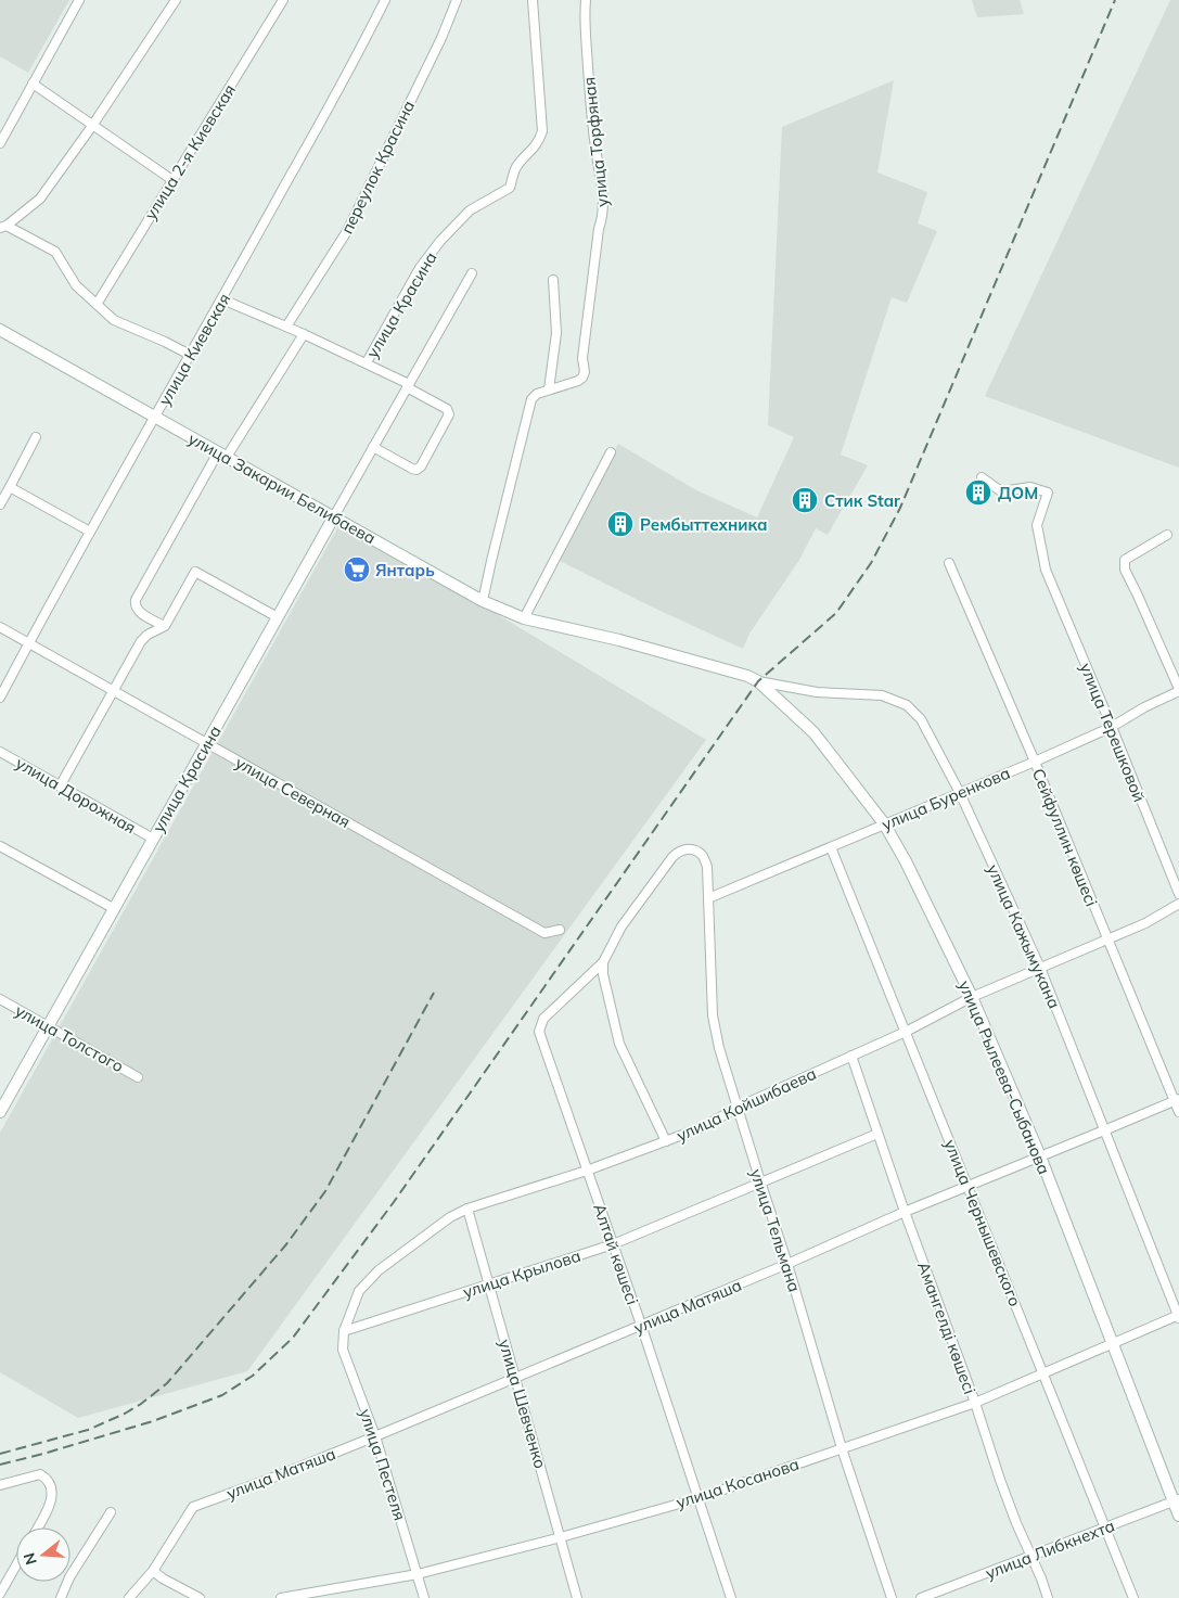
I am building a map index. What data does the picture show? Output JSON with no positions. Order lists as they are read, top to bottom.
{
  "streets": {
    "street": [
      "улица Торфяная",
      "улица 2-я Киевская",
      "переулок Красина",
      "улица Красина",
      "улица Киевская",
      "улица Закарии Белибаева",
      "улица Терешковой",
      "улица Северная",
      "улица Дорожная",
      "улица Буренкова",
      "Сейфуллин көшесі",
      "улица Кажымукана",
      "улица Толстого",
      "улица Рылеева-Сыбанова",
      "улица Койшибаева",
      "улица Чернышевского",
      "улица Тельмана",
      "Алтай көшесі",
      "улица Крылова",
      "улица Матяша",
      "Амангелді көшесі",
      "улица Шевченко",
      "улица Пестеля",
      "улица Косанова",
      "улица Либкнехта"
    ]
  },
  "crossings": [
    ["улица Торфяная", "улица Закарии Белибаева"],
    ["переулок Красина", "улица Красина"],
    ["улица Красина", "улица Киевская"],
    ["улица Красина", "улица Закарии Белибаева"],
    ["улица Красина", "улица Северная"],
    ["улица Красина", "улица Дорожная"],
    ["улица Красина", "улица Толстого"],
    ["улица Киевская", "улица Закарии Белибаева"],
    ["улица Киевская", "улица Северная"],
    ["улица Закарии Белибаева", "улица Кажымукана"],
    ["улица Закарии Белибаева", "улица Рылеева-Сыбанова"],
    ["улица Терешковой", "улица Буренкова"],
    ["улица Буренкова", "Сейфуллин көшесі"],
    ["улица Буренкова", "улица Кажымукана"],
    ["улица Буренкова", "улица Рылеева-Сыбанова"],
    ["улица Буренкова", "улица Чернышевского"],
    ["улица Буренкова", "улица Тельмана"],
    ["Сейфуллин көшесі", "улица Койшибаева"],
    ["Сейфуллин көшесі", "улица Матяша"],
    ["улица Кажымукана", "улица Рылеева-Сыбанова"],
    ["улица Кажымукана", "улица Койшибаева"],
    ["улица Кажымукана", "улица Матяша"],
    ["улица Кажымукана", "улица Косанова"],
    ["улица Рылеева-Сыбанова", "улица Койшибаева"],
    ["улица Рылеева-Сыбанова", "улица Матяша"],
    ["улица Рылеева-Сыбанова", "улица Косанова"],
    ["улица Рылеева-Сыбанова", "улица Либкнехта"],
    ["улица Койшибаева", "улица Чернышевского"],
    ["улица Койшибаева", "улица Тельмана"],
    ["улица Койшибаева", "Алтай көшесі"],
    ["улица Койшибаева", "улица Крылова"],
    ["улица Койшибаева", "Амангелді көшесі"],
    ["улица Койшибаева", "улица Шевченко"],
    ["улица Койшибаева", "улица Пестеля"],
    ["улица Чернышевского", "улица Матяша"],
    ["улица Чернышевского", "улица Косанова"],
    ["улица Чернышевского", "улица Либкнехта"],
    ["улица Тельмана", "Алтай көшесі"],
    ["улица Тельмана", "улица Крылова"],
    ["улица Тельмана", "улица Матяша"],
    ["улица Тельмана", "улица Косанова"],
    ["Алтай көшесі", "улица Крылова"],
    ["Алтай көшесі", "улица Матяша"],
    ["Алтай көшесі", "улица Косанова"],
    ["улица Крылова", "Амангелді көшесі"],
    ["улица Крылова", "улица Шевченко"],
    ["улица Крылова", "улица Пестеля"],
    ["улица Матяша", "Амангелді көшесі"],
    ["улица Матяша", "улица Шевченко"],
    ["улица Матяша", "улица Пестеля"],
    ["Амангелді көшесі", "улица Косанова"],
    ["Амангелді көшесі", "улица Либкнехта"],
    ["улица Шевченко", "улица Косанова"],
    ["улица Пестеля", "улица Косанова"]
  ],
  "places": {
    "building": ["ДОМ", "Стик Star", "Рембыттехника"],
    "supermarket": ["Янтарь"]
  },
  "north": "left"
}
